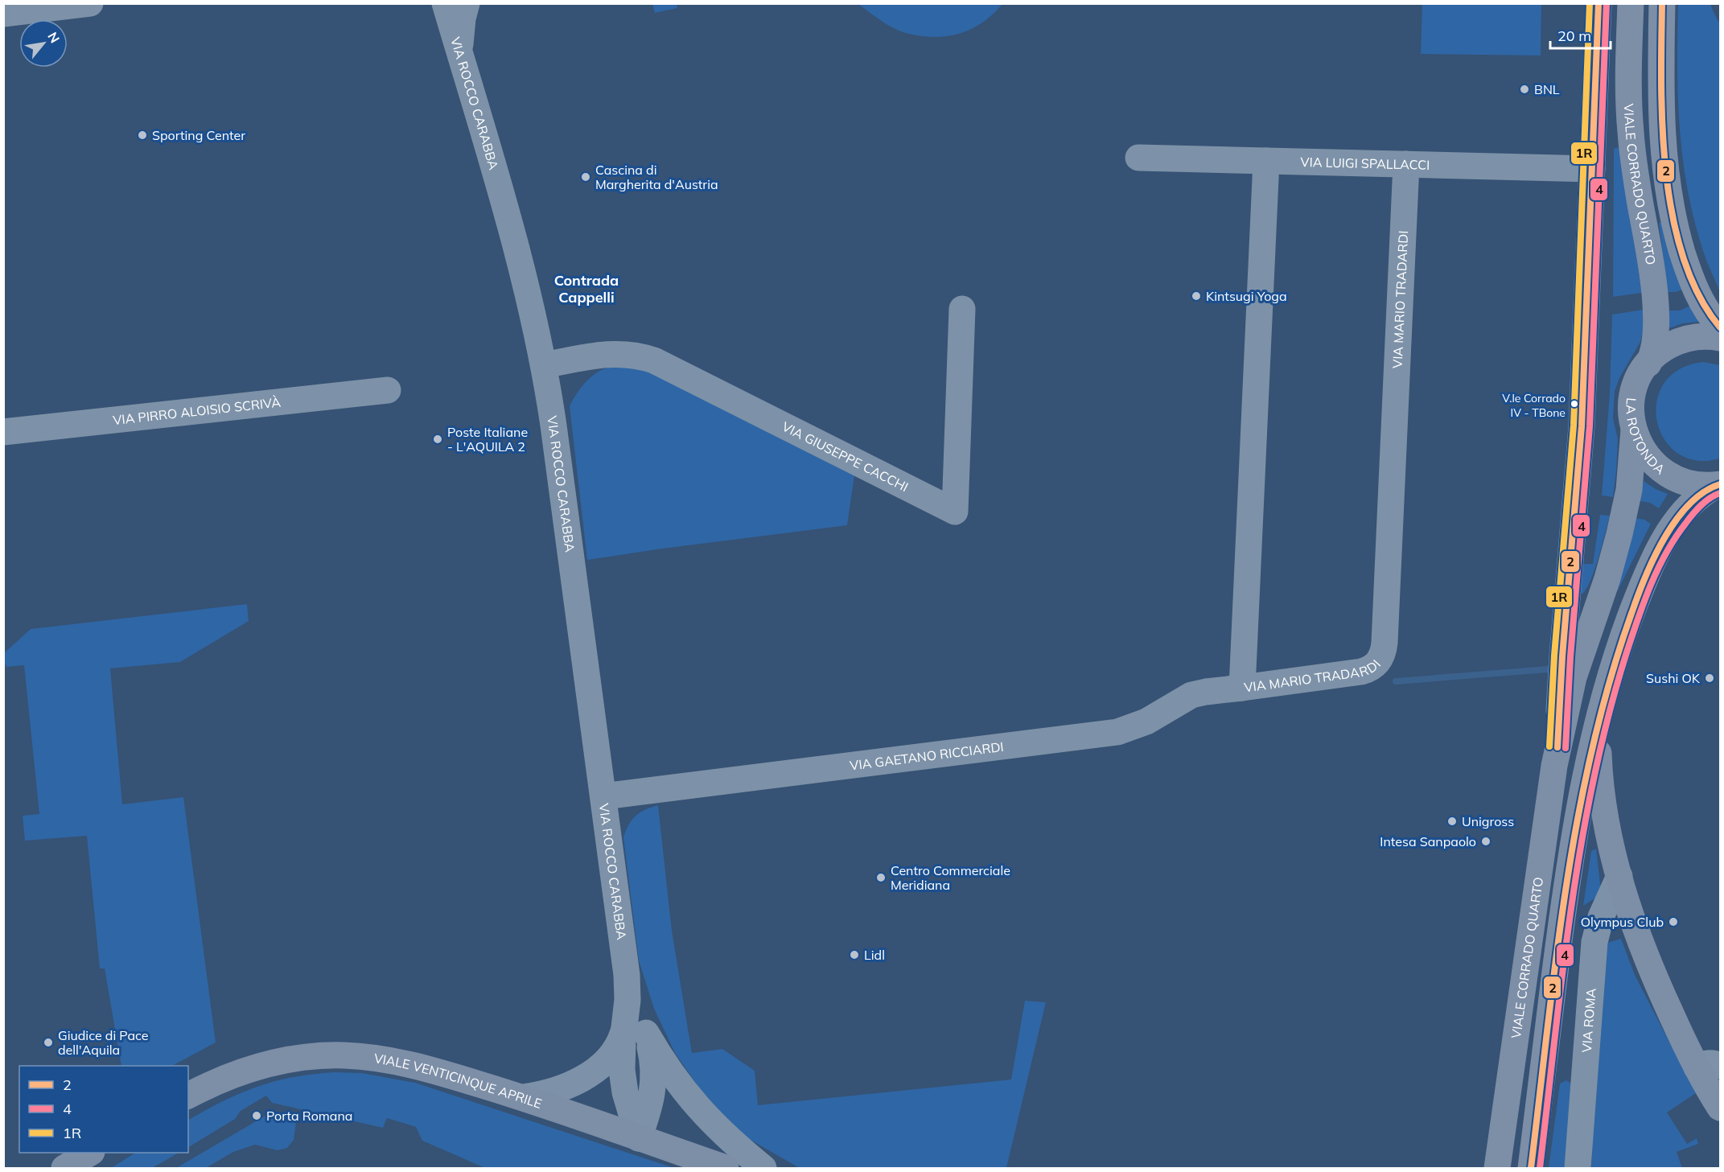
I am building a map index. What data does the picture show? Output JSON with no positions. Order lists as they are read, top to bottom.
{
  "streets": {
    "main road": ["VIALE CORRADO QUARTO", "LA ROTONDA", "VIALE VENTICINQUE APRILE"],
    "street": [
      "VIA ROCCO CARABBA",
      "VIA LUIGI SPALLACCI",
      "VIA MARIO TRADARDI",
      "VIA PIRRO ALOISIO SCRIVÀ",
      "VIA GIUSEPPE CACCHI",
      "VIA GAETANO RICCIARDI",
      "VIA ROMA"
    ]
  },
  "crossings": [
    ["VIA ROCCO CARABBA", "VIA GIUSEPPE CACCHI"],
    ["VIA ROCCO CARABBA", "VIA GAETANO RICCIARDI"],
    ["VIA ROCCO CARABBA", "VIALE VENTICINQUE APRILE"],
    ["VIA LUIGI SPALLACCI", "VIALE CORRADO QUARTO"],
    ["VIA LUIGI SPALLACCI", "VIA MARIO TRADARDI"],
    ["VIALE CORRADO QUARTO", "LA ROTONDA"],
    ["VIA MARIO TRADARDI", "VIA GAETANO RICCIARDI"]
  ],
  "districts": ["Contrada Cappelli"],
  "places": [
    "BNL",
    "Sporting Center",
    "Cascina di Margherita d'Austria",
    "Kintsugi Yoga",
    "V.le Corrado IV - TBone",
    "Poste Italiane - L'AQUILA 2",
    "Sushi OK",
    "Unigross",
    "Intesa Sanpaolo",
    "Centro Commerciale Meridiana",
    "Olympus Club",
    "Lidl",
    "Giudice di Pace dell'Aquila",
    "Porta Romana"
  ],
  "lines": ["transit line 2", "transit line 4", "transit line 1R"],
  "legend": ["2", "4", "1R"],
  "scale_bar": "20 m",
  "north": "top right"
}
